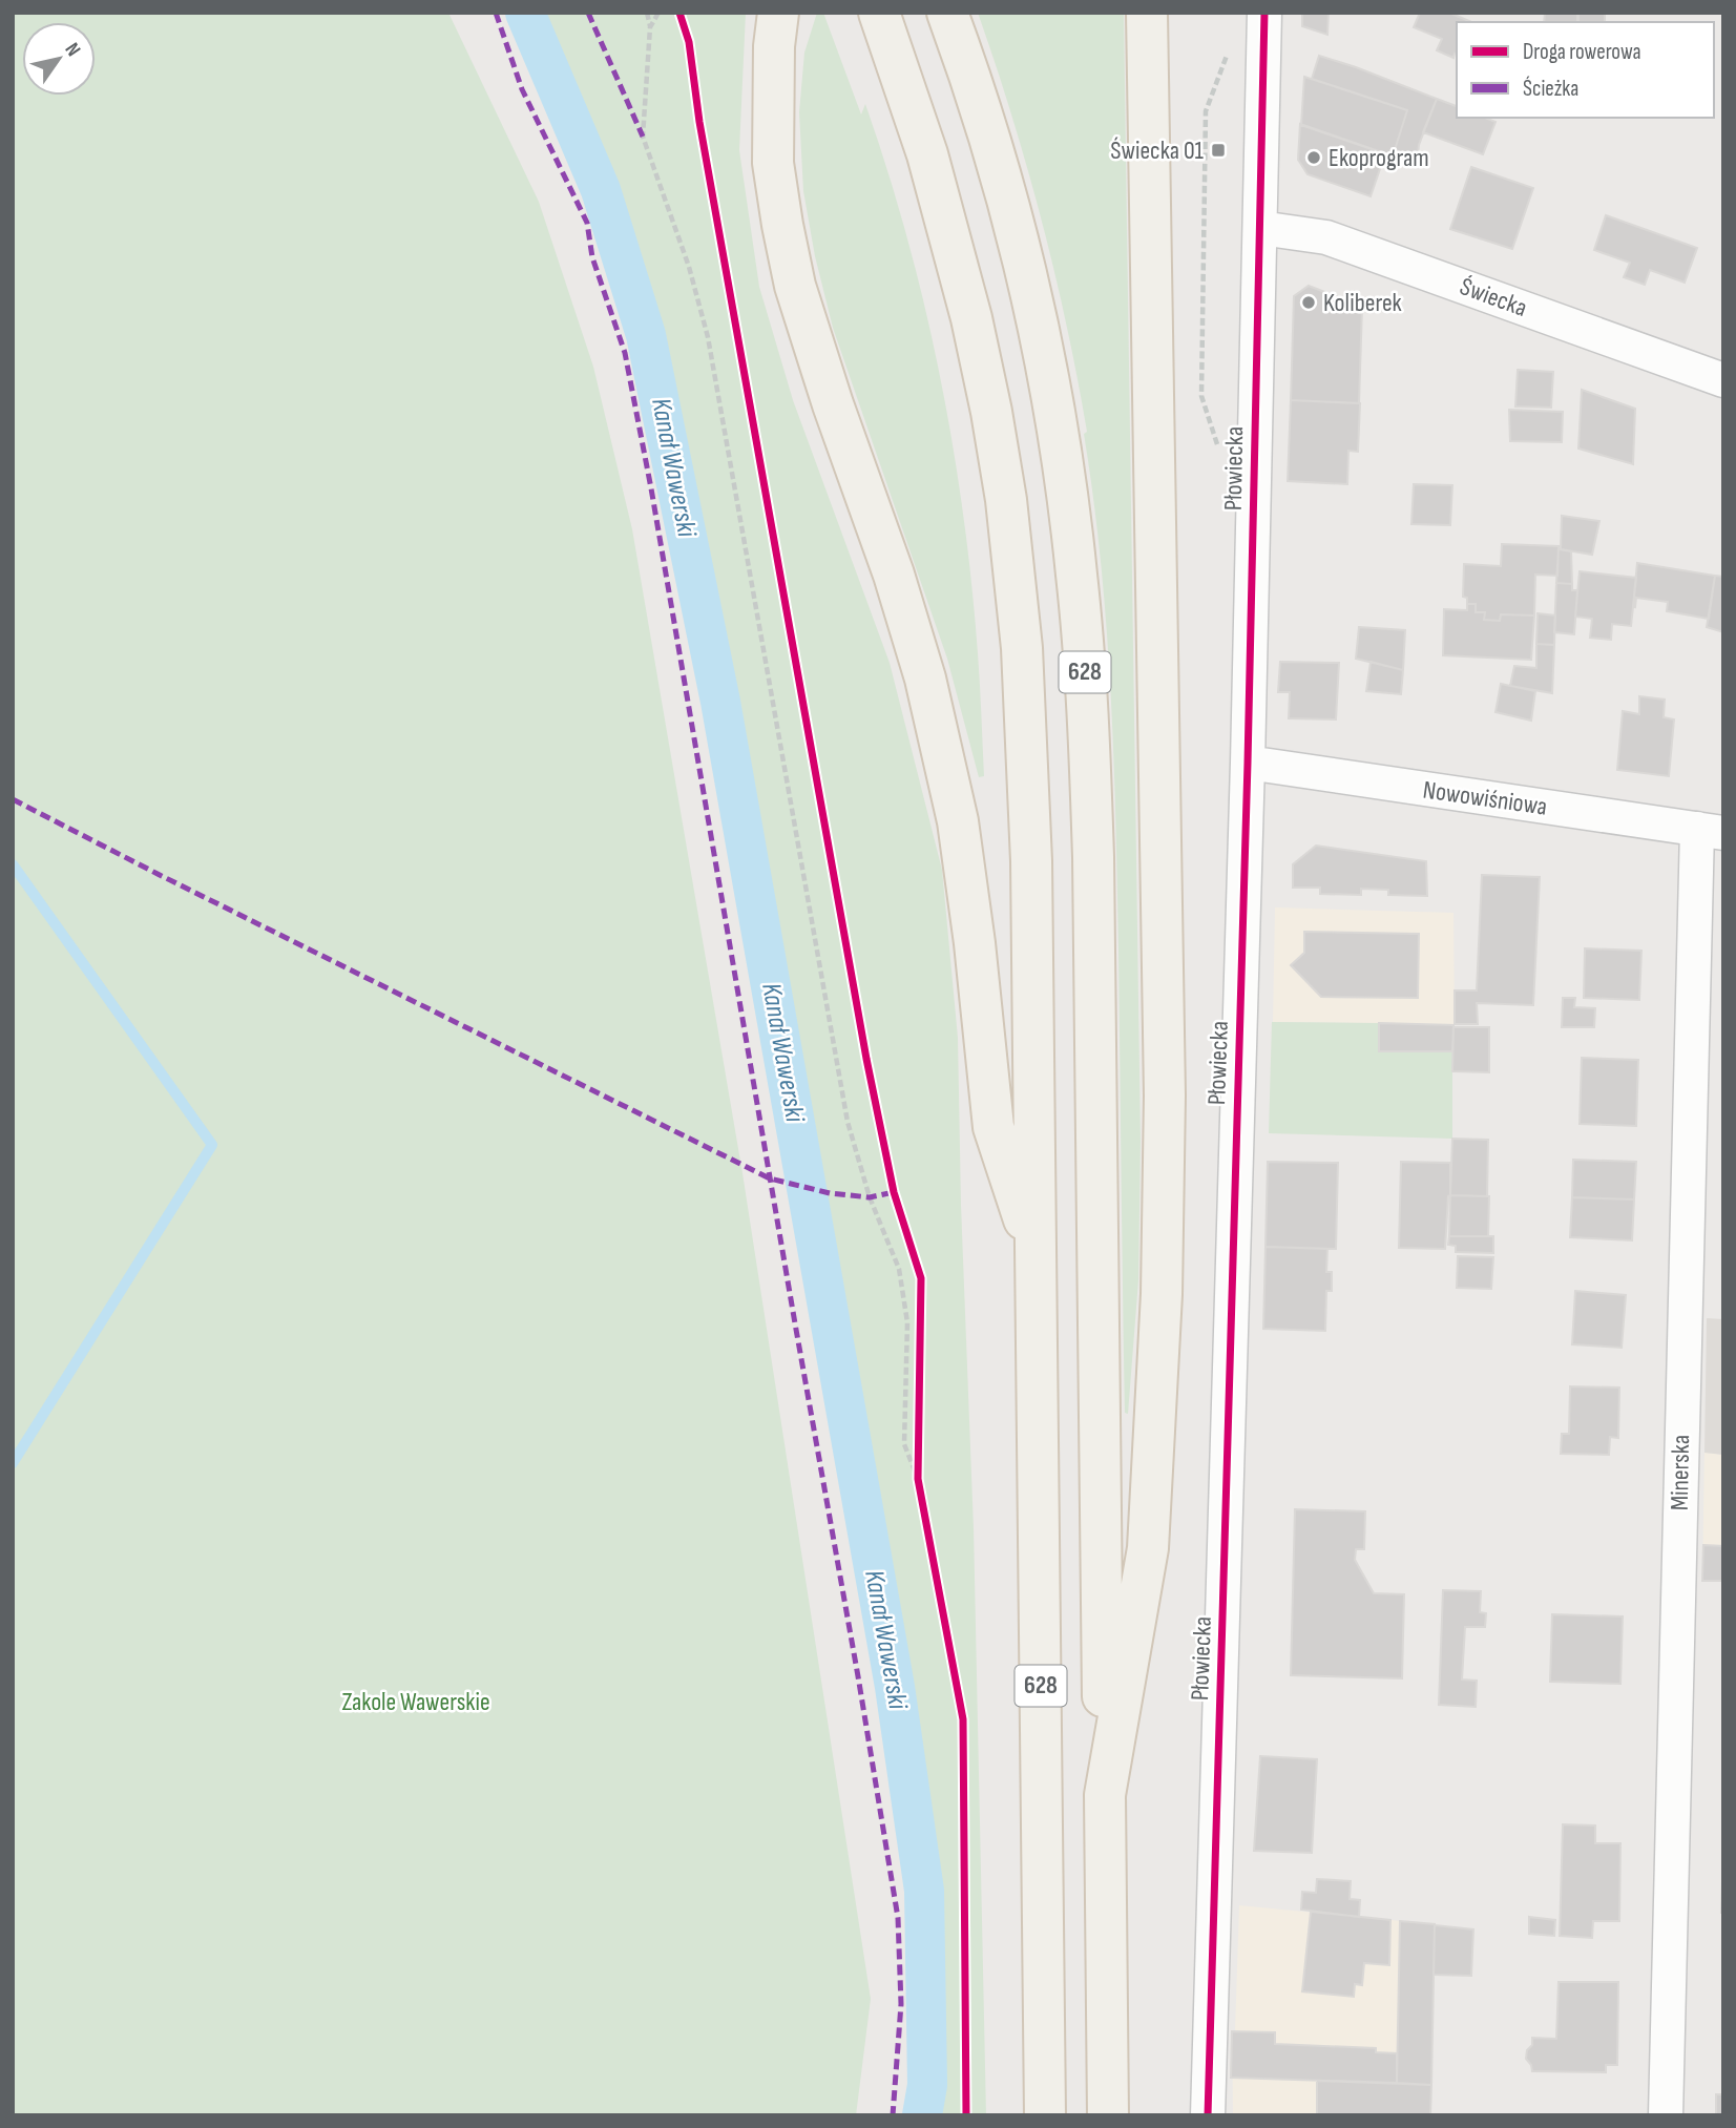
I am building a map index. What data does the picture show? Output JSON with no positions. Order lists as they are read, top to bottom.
{
  "streets": {
    "main road": ["Płowiecka", "628"],
    "street": ["Świecka", "Nowowiśniowa", "Minerska"]
  },
  "crossings": [
    ["Świecka", "Płowiecka"],
    ["Płowiecka", "628"],
    ["Płowiecka", "Nowowiśniowa"],
    ["Nowowiśniowa", "Minerska"]
  ],
  "water": ["Kanał Wawerski"],
  "parks": ["Zakole Wawerskie"],
  "places": {
    "transit": ["Świecka 01"],
    "other": ["Ekoprogram", "Koliberek"]
  },
  "legend": ["Droga rowerowa", "Ścieżka"],
  "north": "top right"
}
